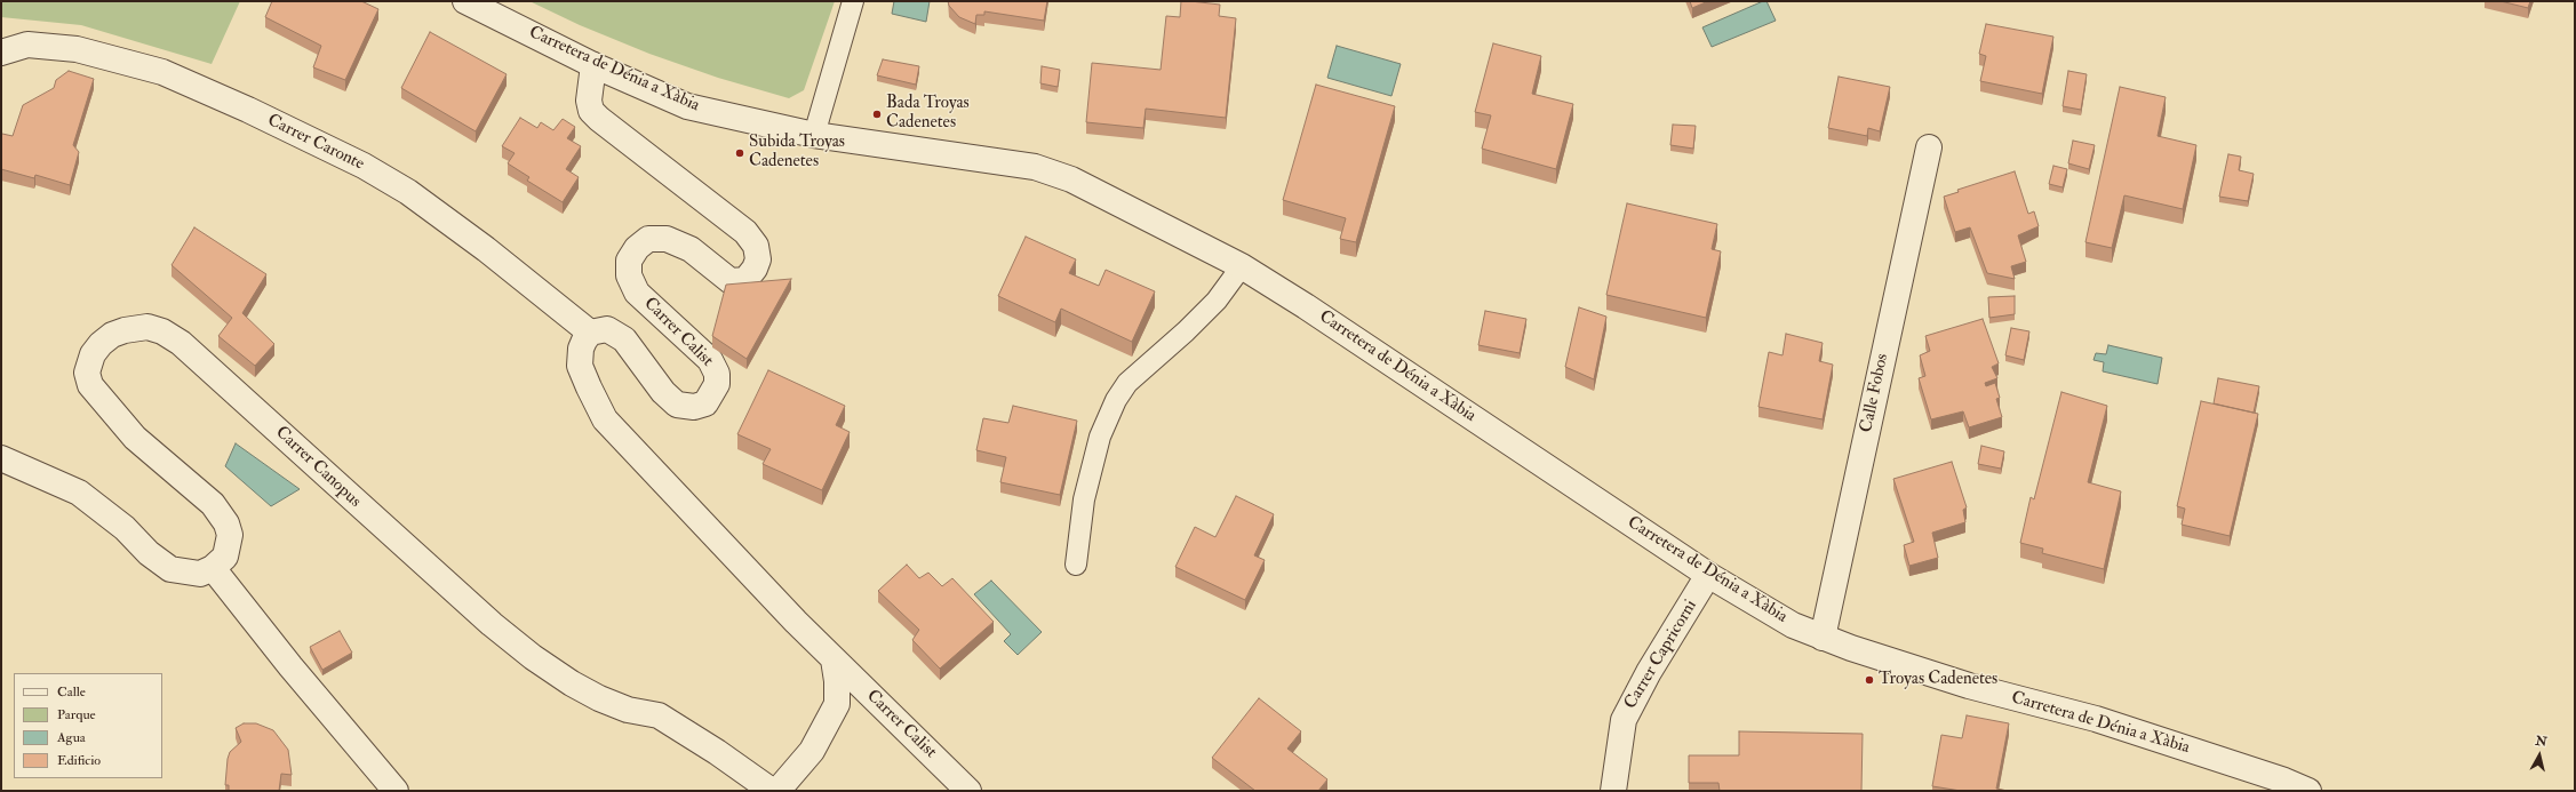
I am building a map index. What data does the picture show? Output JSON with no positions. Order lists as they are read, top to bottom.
{
  "streets": {
    "street": [
      "Carretera de Dénia a Xàbia",
      "Carrer Caronte",
      "Carrer Calist",
      "Calle Fobos",
      "Carrer Canopus",
      "Carrer Capricorni"
    ]
  },
  "crossings": [
    ["Carretera de Dénia a Xàbia", "Carrer Calist"],
    ["Carretera de Dénia a Xàbia", "Calle Fobos"],
    ["Carretera de Dénia a Xàbia", "Carrer Capricorni"],
    ["Carrer Caronte", "Carrer Calist"]
  ],
  "places": ["Bada Troyas Cadenetes", "Subida Troyas Cadenetes", "Troyas Cadenetes"],
  "legend": [
    "Calle",
    "Parque",
    "Agua",
    "Edificio"
  ],
  "north": "top"
}
